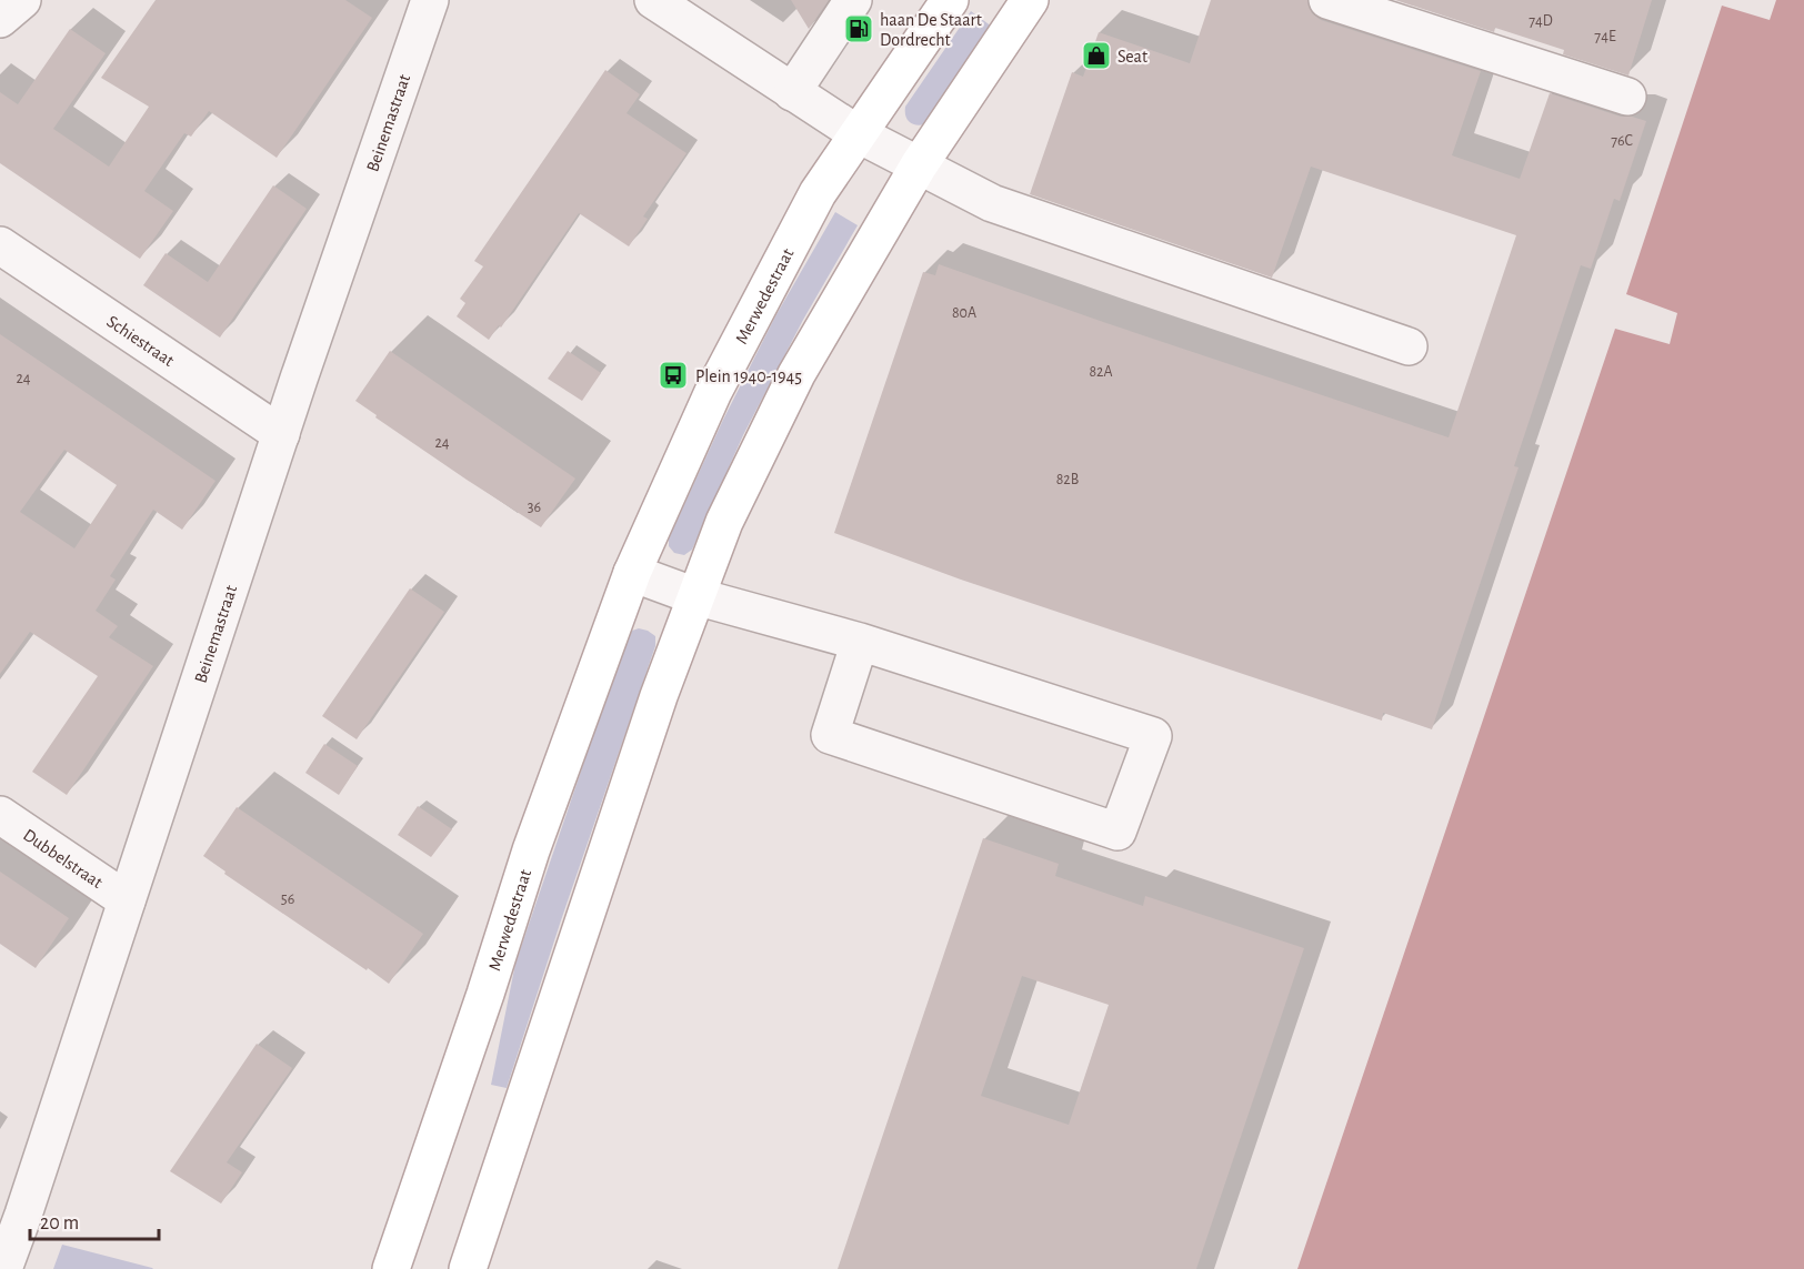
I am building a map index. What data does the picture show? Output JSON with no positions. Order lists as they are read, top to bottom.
{
  "streets": {
    "main road": ["Merwedestraat"],
    "street": ["Beinemastraat", "Schiestraat", "Dubbelstraat"]
  },
  "crossings": [
    ["Beinemastraat", "Schiestraat"],
    ["Beinemastraat", "Dubbelstraat"]
  ],
  "places": {
    "fuel station": ["haan De Staart Dordrecht"],
    "shop": ["Seat"],
    "bus stop": ["Plein 1940-1945"]
  },
  "house_numbers": [
    "74D",
    "74E",
    "76C",
    "80A",
    "82A",
    "24",
    "24",
    "82B",
    "36",
    "56"
  ],
  "scale_bar": "20 m"
}
